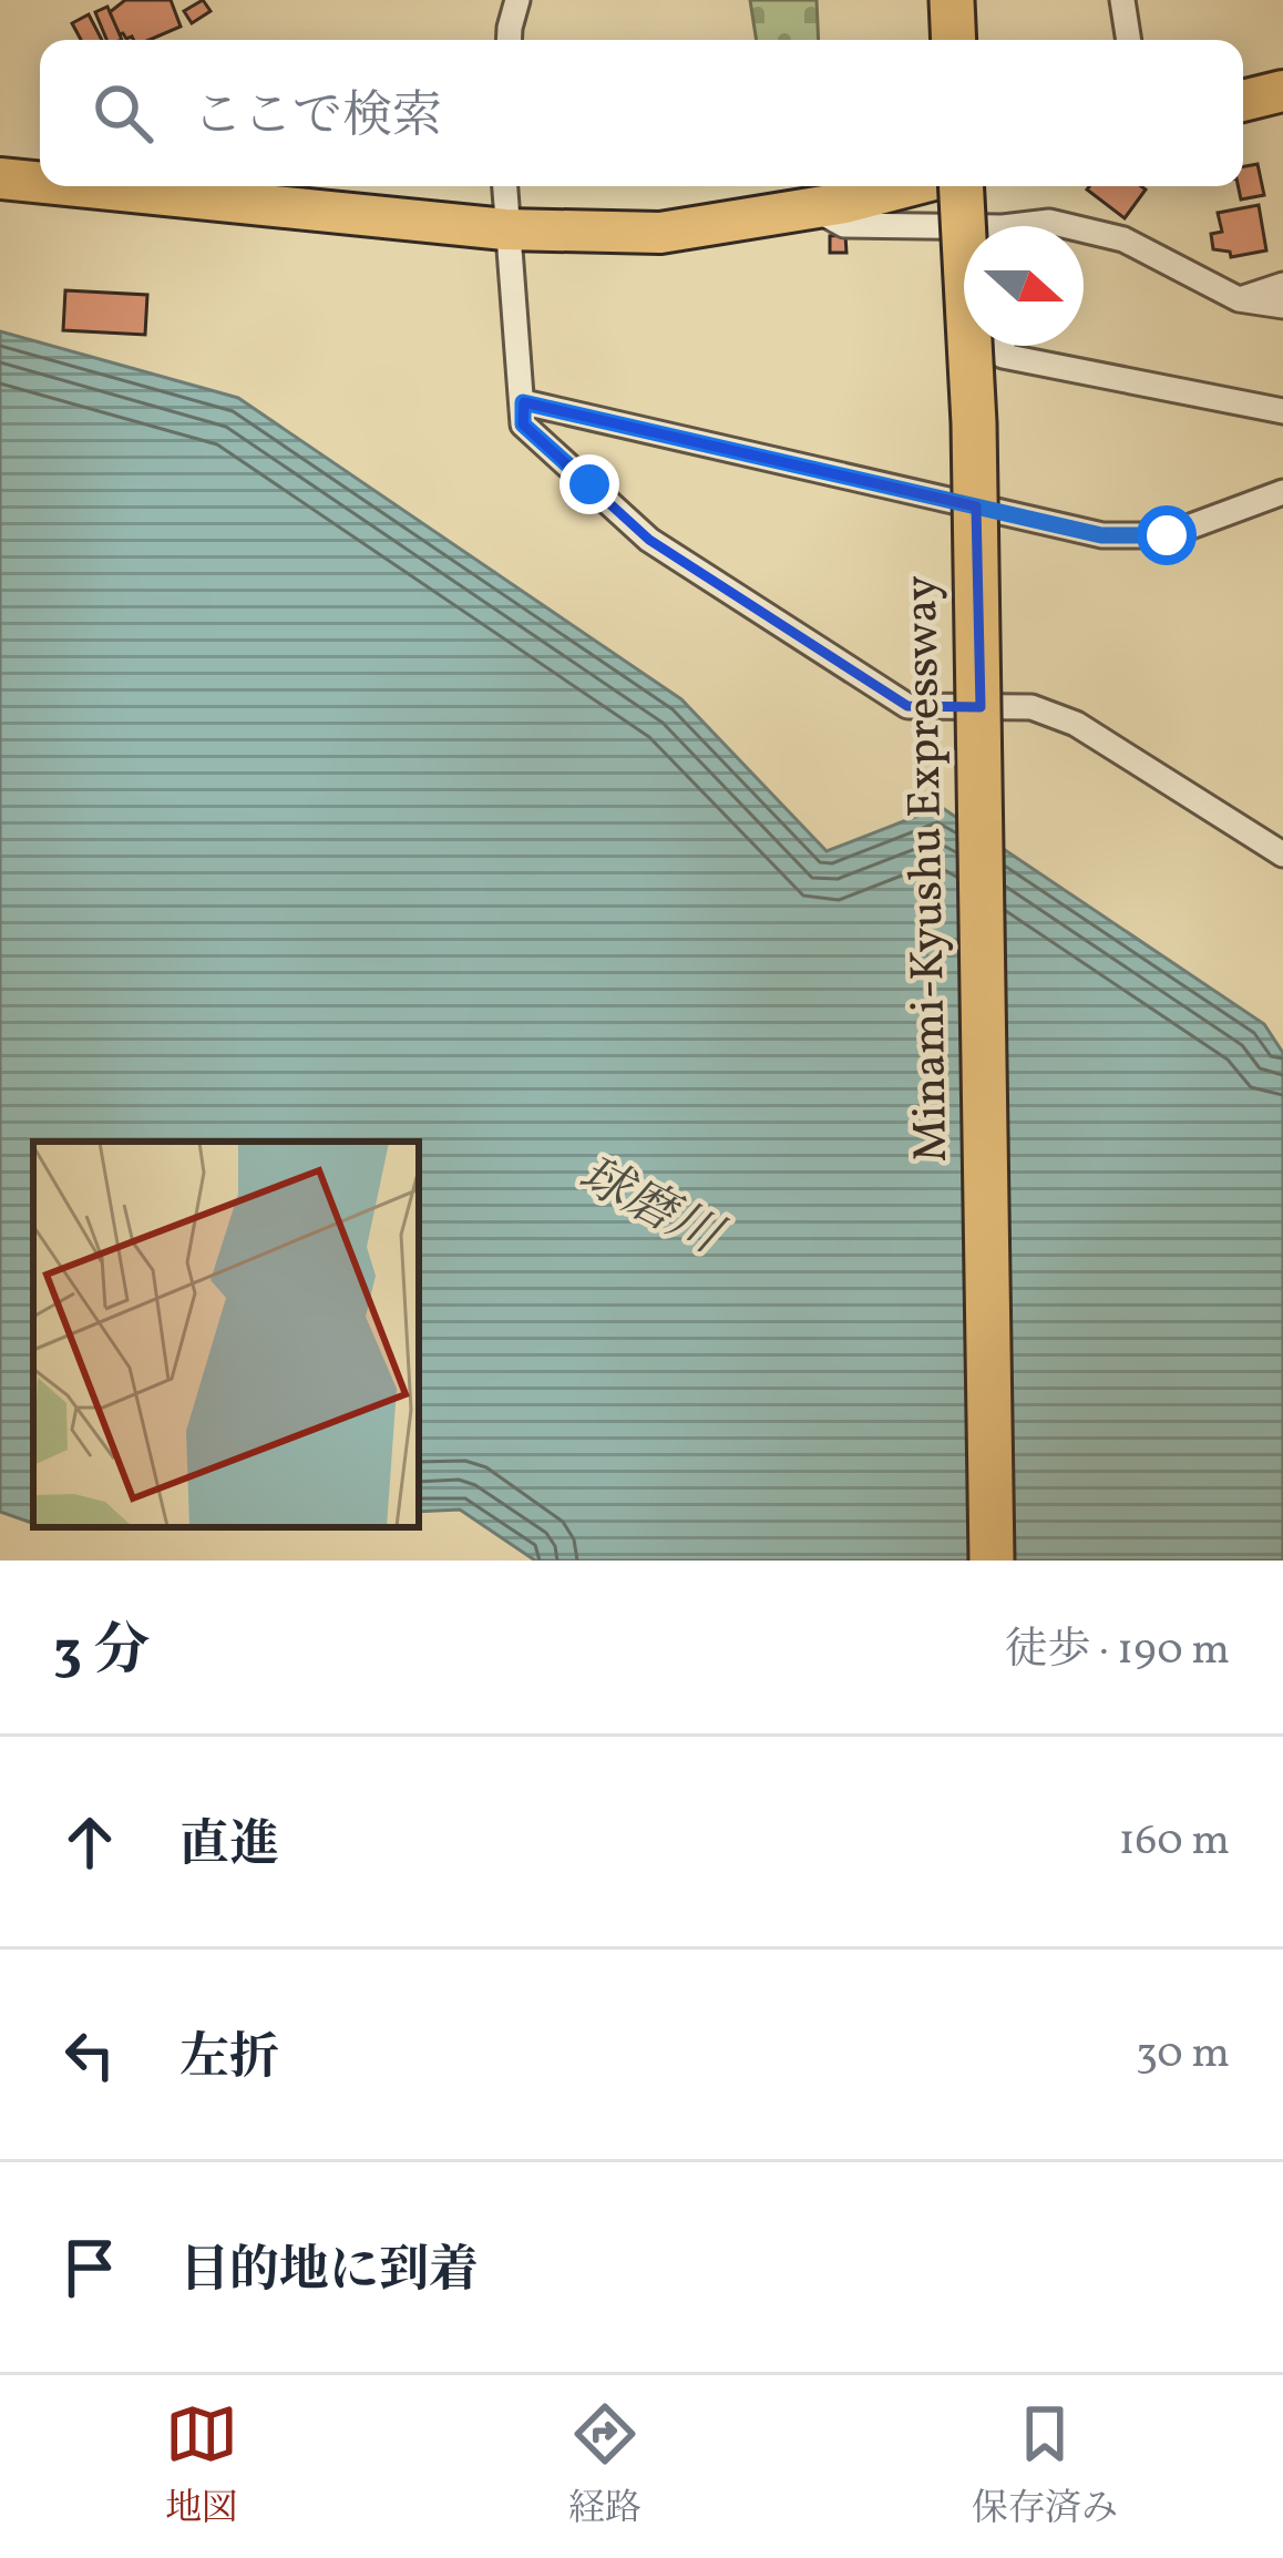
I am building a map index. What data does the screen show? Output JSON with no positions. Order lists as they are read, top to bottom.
{
  "streets": {
    "highway": ["Minami-Kyushu Expressway"]
  },
  "water": ["球磨川"],
  "north": "right",
  "page": {
    "search": "ここで検索",
    "heading": ["3 分", "徒歩 · 190 m"],
    "list": [
      ["直進", "160 m"],
      ["左折", "30 m"],
      "目的地に到着"
    ],
    "nav": ["地図", "経路", "保存済み"]
  }
}
